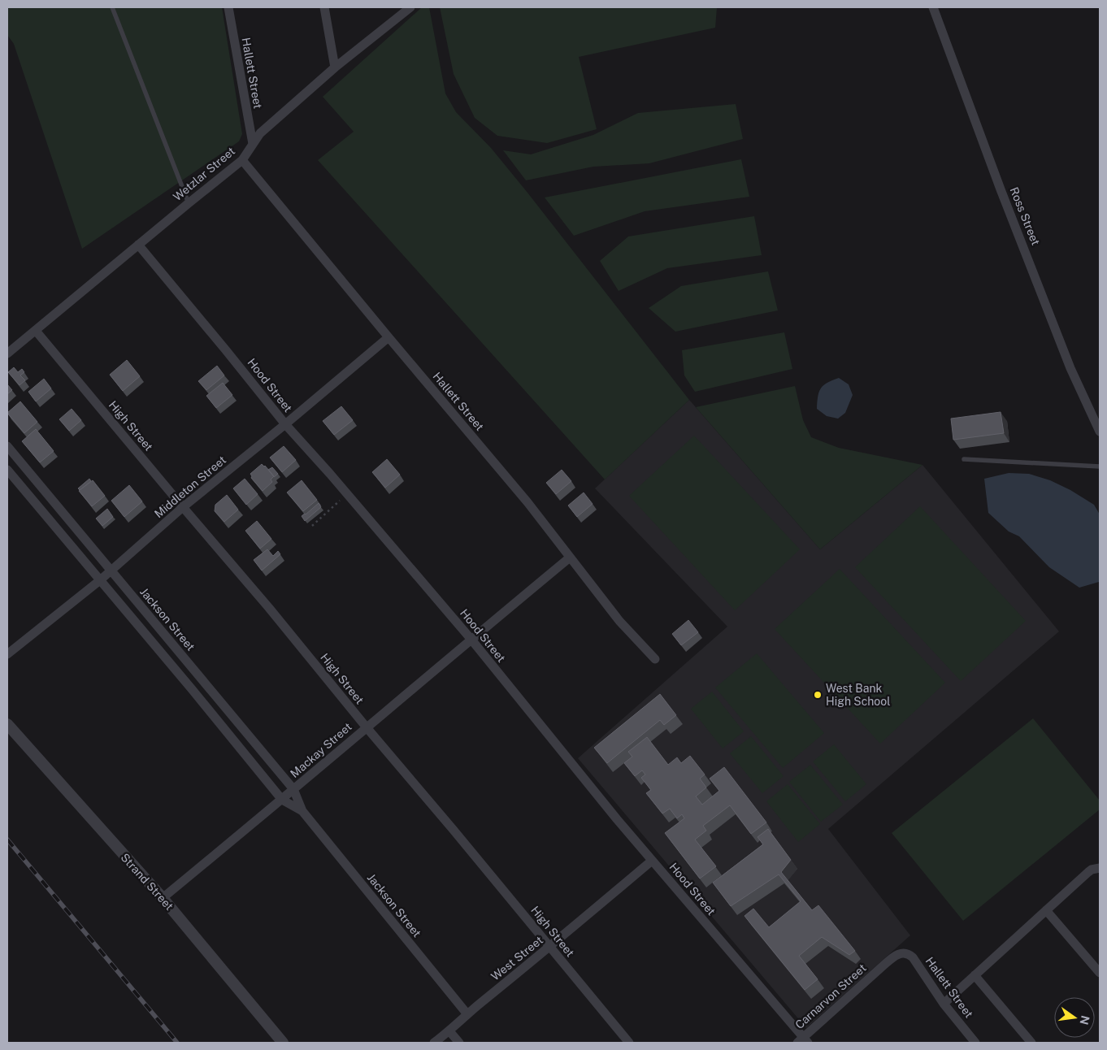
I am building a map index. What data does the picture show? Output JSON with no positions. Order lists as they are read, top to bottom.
{
  "streets": {
    "street": [
      "Hallett Street",
      "Wetzlar Street",
      "Ross Street",
      "Hood Street",
      "High Street",
      "Middleton Street",
      "Jackson Street",
      "Mackay Street",
      "Strand Street",
      "West Street",
      "Carnarvon Street"
    ]
  },
  "crossings": [
    ["Hallett Street", "Wetzlar Street"],
    ["Hallett Street", "Middleton Street"],
    ["Hallett Street", "Mackay Street"],
    ["Hallett Street", "Carnarvon Street"],
    ["Wetzlar Street", "Hood Street"],
    ["Wetzlar Street", "High Street"],
    ["Hood Street", "Middleton Street"],
    ["Hood Street", "Mackay Street"],
    ["Hood Street", "West Street"],
    ["Hood Street", "Carnarvon Street"],
    ["High Street", "Middleton Street"],
    ["High Street", "Mackay Street"],
    ["High Street", "West Street"],
    ["Middleton Street", "Jackson Street"],
    ["Jackson Street", "Mackay Street"],
    ["Jackson Street", "West Street"],
    ["Mackay Street", "Strand Street"]
  ],
  "places": ["West Bank High School"],
  "north": "right"
}
